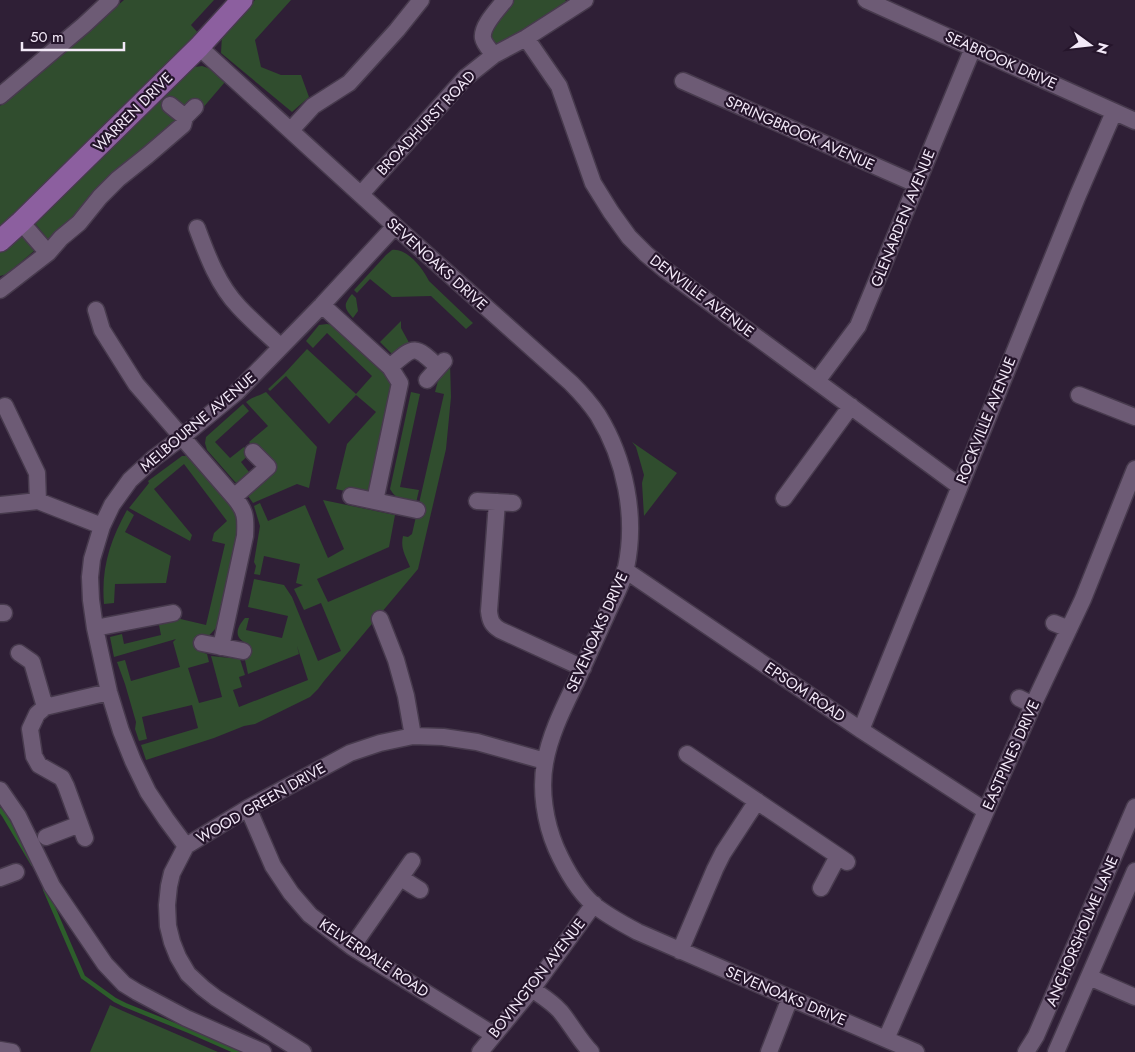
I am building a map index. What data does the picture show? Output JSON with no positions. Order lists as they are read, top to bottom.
{
  "streets": {
    "main road": ["WARREN DRIVE"],
    "street": [
      "SEABROOK DRIVE",
      "BROADHURST ROAD",
      "SPRINGBROOK AVENUE",
      "GLENARDEN AVENUE",
      "SEVENOAKS DRIVE",
      "DENVILLE AVENUE",
      "ROCKVILLE AVENUE",
      "MELBOURNE AVENUE",
      "EPSOM ROAD",
      "EASTPINES DRIVE",
      "WOOD GREEN DRIVE",
      "ANCHORSHOLME LANE",
      "KELVERDALE ROAD",
      "BOVINGTON AVENUE"
    ]
  },
  "crossings": [
    ["SEABROOK DRIVE", "GLENARDEN AVENUE"],
    ["SEABROOK DRIVE", "ROCKVILLE AVENUE"],
    ["WARREN DRIVE", "SEVENOAKS DRIVE"],
    ["BROADHURST ROAD", "SEVENOAKS DRIVE"],
    ["BROADHURST ROAD", "DENVILLE AVENUE"],
    ["SPRINGBROOK AVENUE", "GLENARDEN AVENUE"],
    ["GLENARDEN AVENUE", "DENVILLE AVENUE"],
    ["SEVENOAKS DRIVE", "MELBOURNE AVENUE"],
    ["SEVENOAKS DRIVE", "EPSOM ROAD"],
    ["SEVENOAKS DRIVE", "EASTPINES DRIVE"],
    ["SEVENOAKS DRIVE", "WOOD GREEN DRIVE"],
    ["SEVENOAKS DRIVE", "BOVINGTON AVENUE"],
    ["DENVILLE AVENUE", "ROCKVILLE AVENUE"],
    ["ROCKVILLE AVENUE", "EPSOM ROAD"],
    ["MELBOURNE AVENUE", "WOOD GREEN DRIVE"],
    ["EPSOM ROAD", "EASTPINES DRIVE"],
    ["WOOD GREEN DRIVE", "KELVERDALE ROAD"],
    ["KELVERDALE ROAD", "BOVINGTON AVENUE"]
  ],
  "scale_bar": "50 m",
  "north": "right"
}
